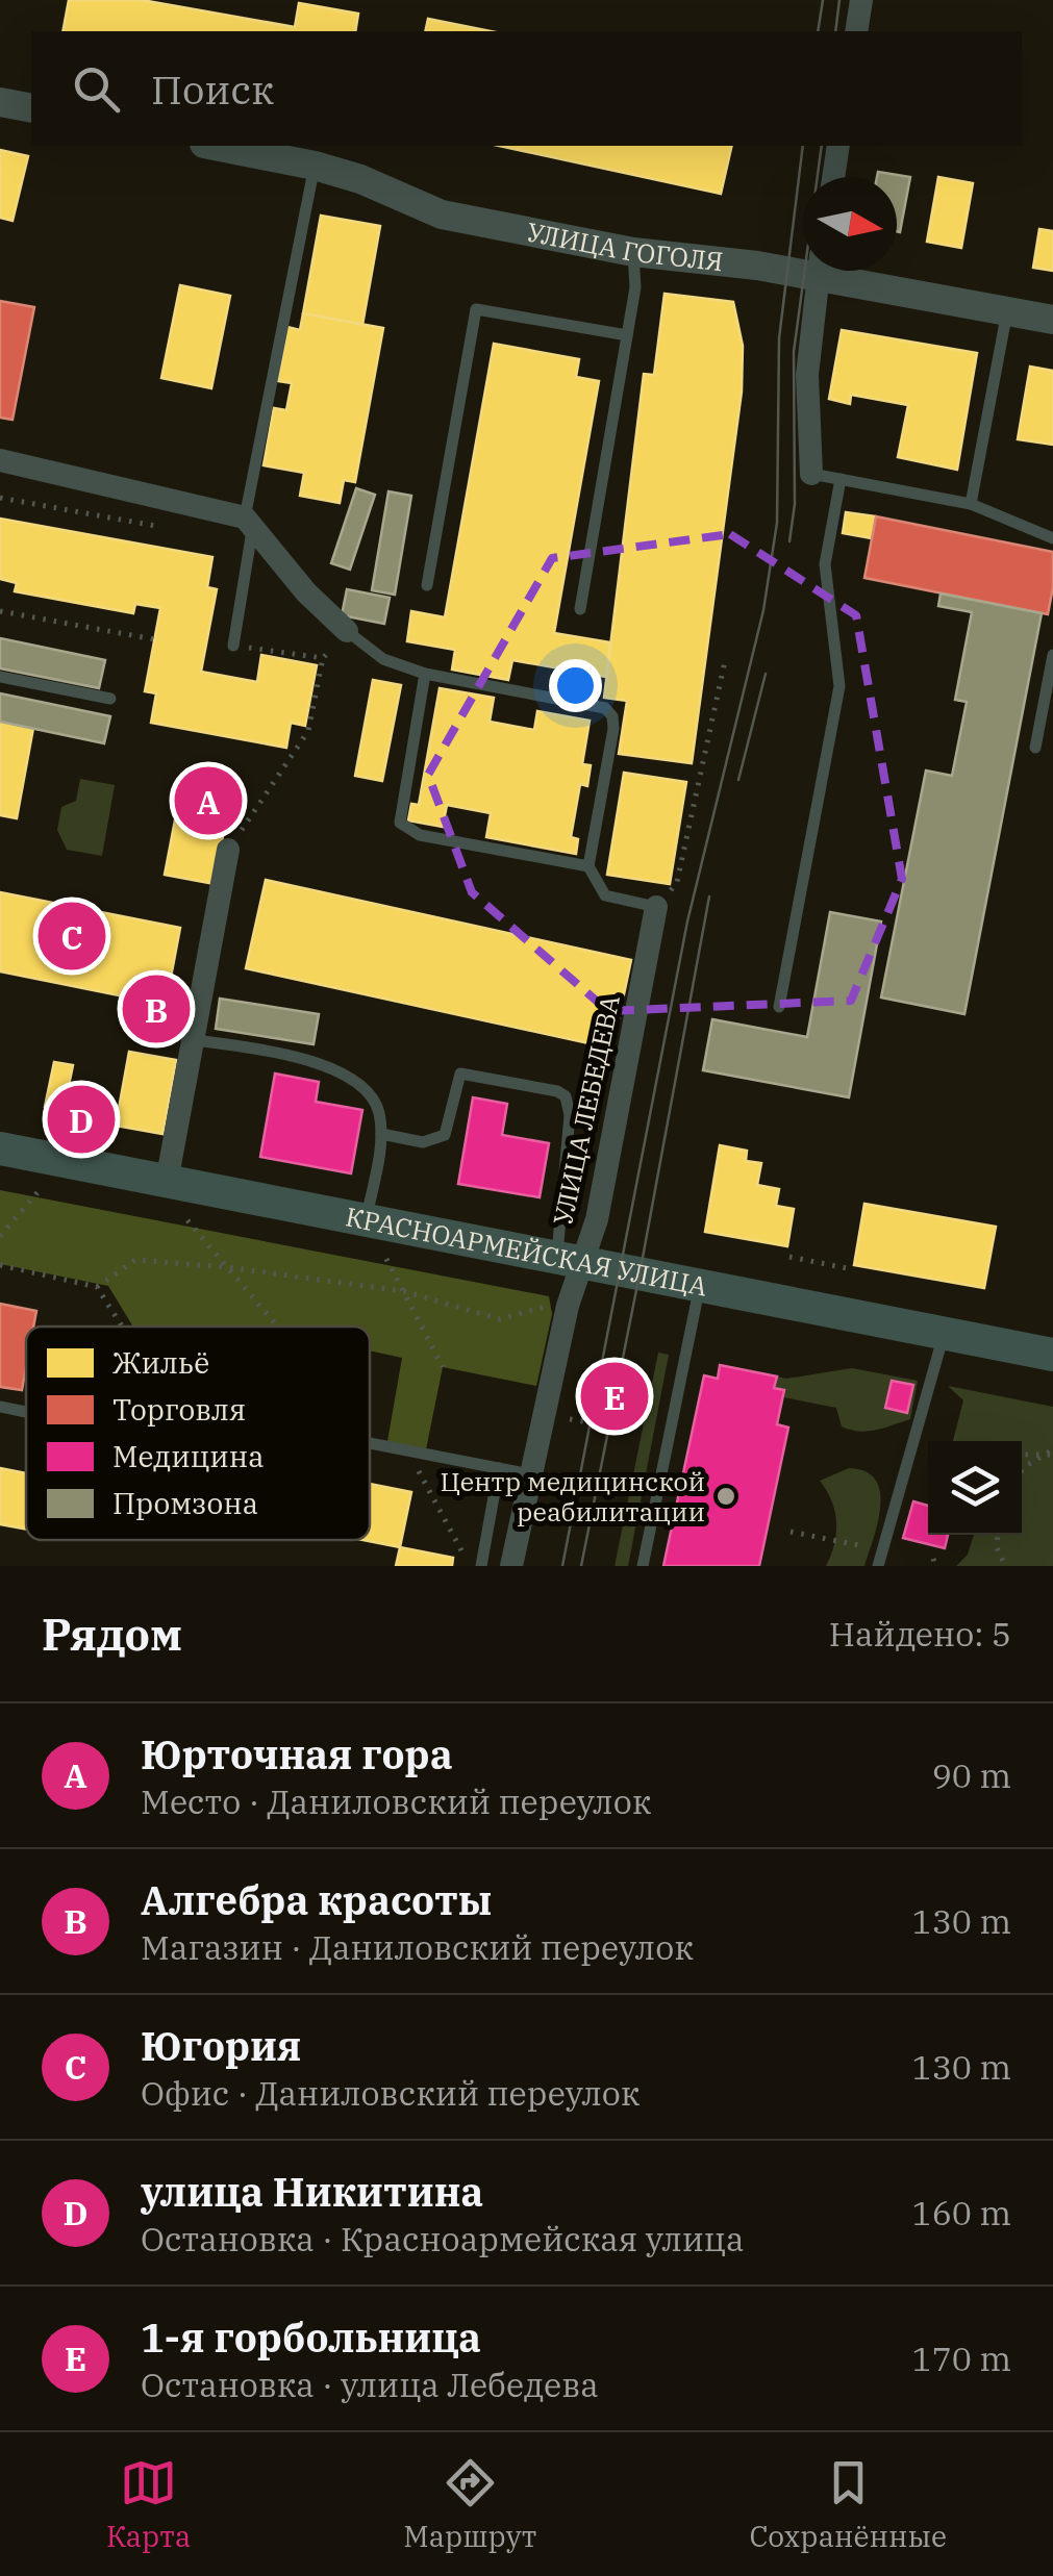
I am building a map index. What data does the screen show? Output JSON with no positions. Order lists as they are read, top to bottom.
{
  "streets": {
    "main road": ["КРАСНОАРМЕЙСКАЯ УЛИЦА"],
    "street": ["УЛИЦА ГОГОЛЯ", "УЛИЦА ЛЕБЕДЕВА"]
  },
  "crossings": [
    ["УЛИЦА ЛЕБЕДЕВА", "КРАСНОАРМЕЙСКАЯ УЛИЦА"]
  ],
  "places": ["Центр медицинской реабилитации"],
  "legend": [
    "Жильё",
    "Торговля",
    "Медицина",
    "Промзона"
  ],
  "north": "right",
  "page": {
    "search": "Поиск",
    "pins": [
      "A",
      "C",
      "B",
      "D",
      "E"
    ],
    "heading": ["Рядом", "Найдено: 5"],
    "list": [
      {
        "mark": "A",
        "name": "Юрточная гора",
        "note": "Место · Даниловский переулок",
        "value": "90 m"
      },
      {
        "mark": "B",
        "name": "Алгебра красоты",
        "note": "Магазин · Даниловский переулок",
        "value": "130 m"
      },
      {
        "mark": "C",
        "name": "Югория",
        "note": "Офис · Даниловский переулок",
        "value": "130 m"
      },
      {
        "mark": "D",
        "name": "улица Никитина",
        "note": "Остановка · Красноармейская улица",
        "value": "160 m"
      },
      {
        "mark": "E",
        "name": "1-я горбольница",
        "note": "Остановка · улица Лебедева",
        "value": "170 m"
      }
    ],
    "nav": ["Карта", "Маршрут", "Сохранённые"]
  }
}
